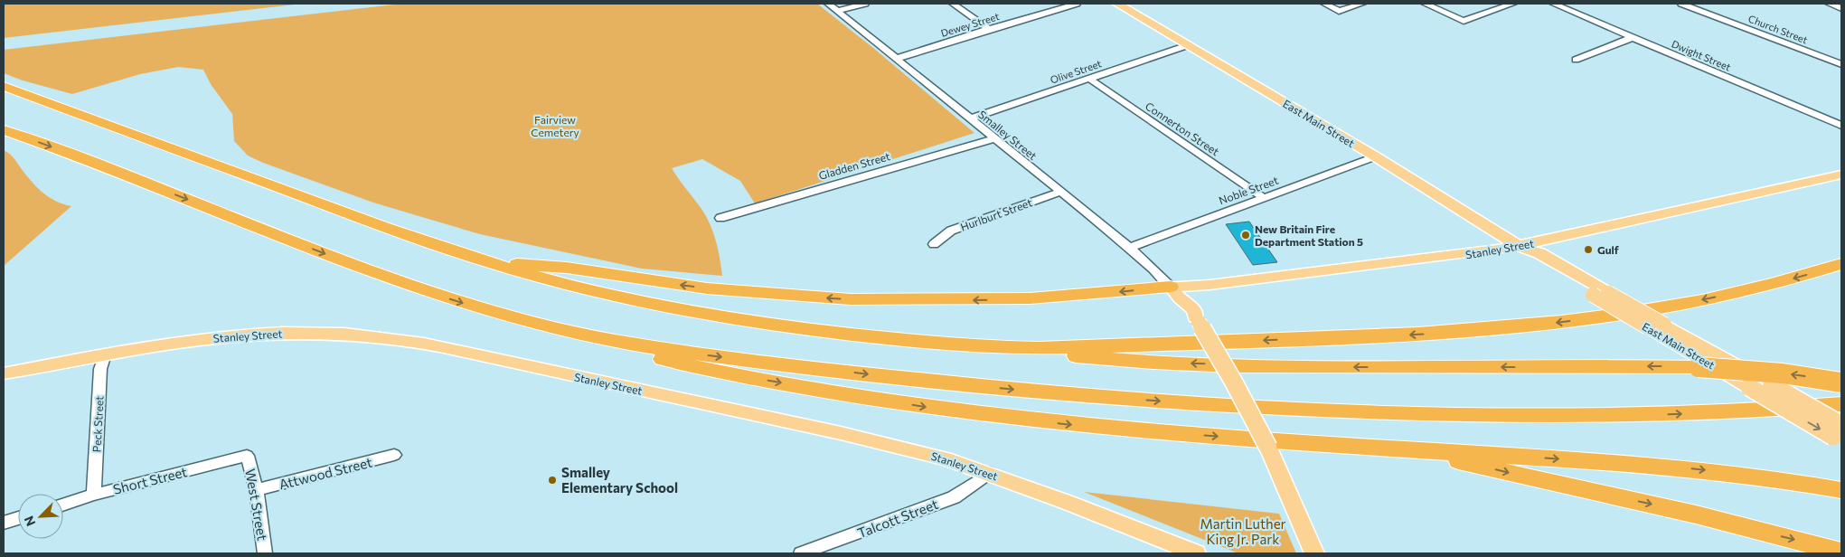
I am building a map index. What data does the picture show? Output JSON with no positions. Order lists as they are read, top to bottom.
{
  "streets": {
    "main road": ["East Main Street", "Stanley Street"],
    "street": [
      "Dewey Street",
      "Church Street",
      "Dwight Street",
      "Olive Street",
      "Connerton Street",
      "Smalley Street",
      "Gladden Street",
      "Noble Street",
      "Hurlburt Street",
      "Peck Street",
      "Attwood Street",
      "Short Street",
      "West Street",
      "Talcott Street"
    ]
  },
  "crossings": [
    ["Dewey Street", "Smalley Street"],
    ["Olive Street", "East Main Street"],
    ["Olive Street", "Connerton Street"],
    ["Olive Street", "Smalley Street"],
    ["East Main Street", "Noble Street"],
    ["East Main Street", "Stanley Street"],
    ["Connerton Street", "Noble Street"],
    ["Smalley Street", "Gladden Street"],
    ["Smalley Street", "Noble Street"],
    ["Smalley Street", "Hurlburt Street"],
    ["Smalley Street", "Stanley Street"],
    ["Stanley Street", "Peck Street"],
    ["Stanley Street", "Talcott Street"],
    ["Peck Street", "Short Street"],
    ["Attwood Street", "West Street"],
    ["Short Street", "West Street"]
  ],
  "parks": ["Fairview Cemetery", "Martin Luther King Jr. Park"],
  "places": ["New Britain Fire Department Station 5", "Gulf", "Smalley Elementary School"],
  "north": "bottom left"
}
